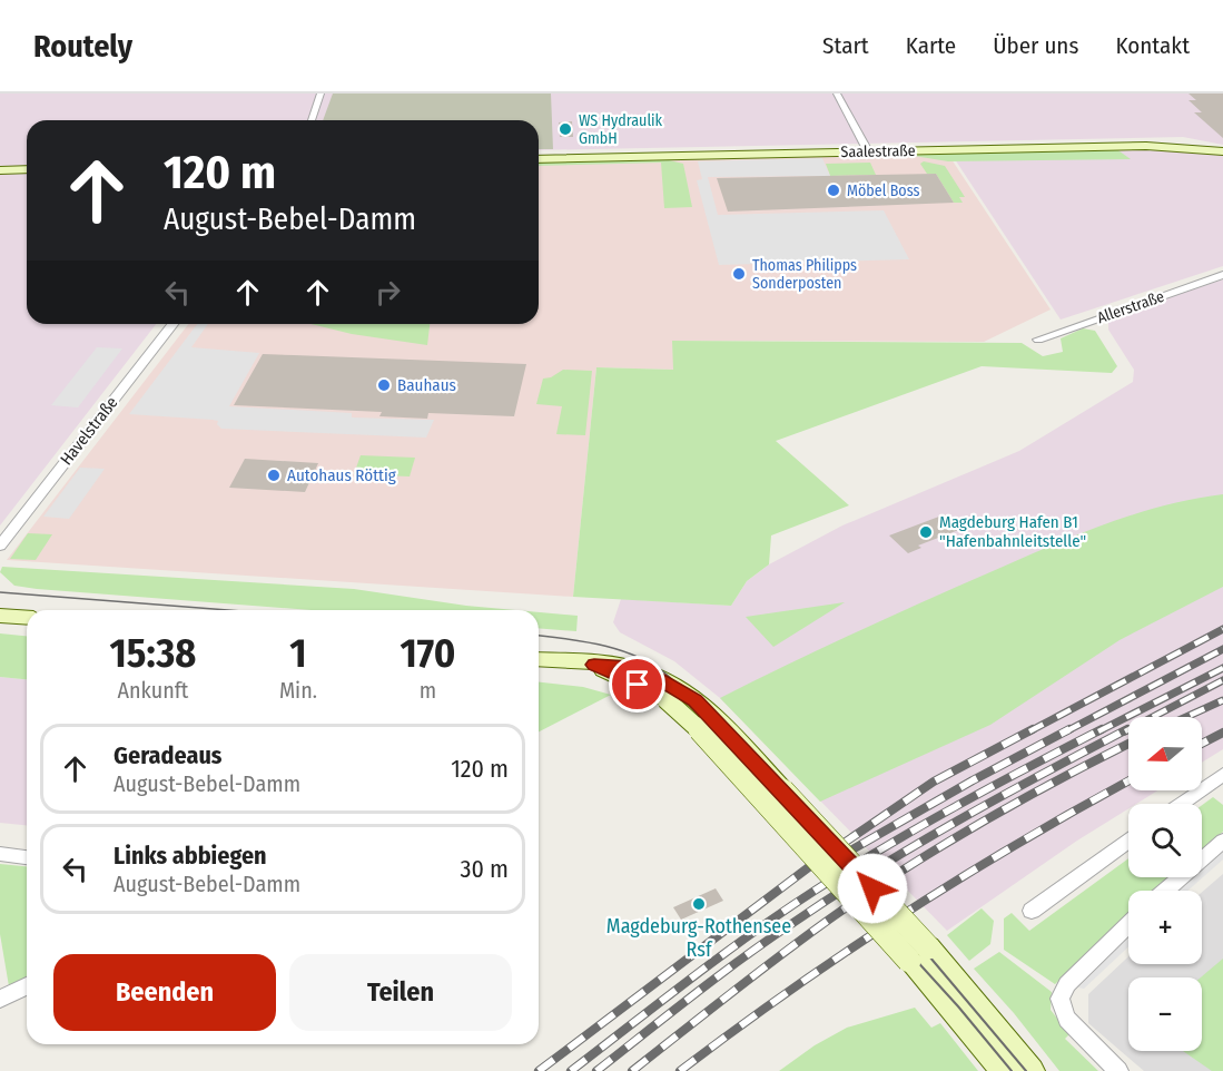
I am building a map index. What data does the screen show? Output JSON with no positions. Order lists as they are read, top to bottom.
{
  "streets": {
    "main road": ["Saalestraße"],
    "street": ["Allerstraße", "Havelstraße"]
  },
  "places": [
    "WS Hydraulik GmbH",
    "Möbel Boss",
    "Thomas Philipps Sonderposten",
    "Bauhaus",
    "Autohaus Röttig",
    "Magdeburg Hafen B1 \"Hafenbahnleitstelle\"",
    "Magdeburg-Rothensee Rsf"
  ],
  "north": "left",
  "page": {
    "header": "Routely",
    "nav": [
      "Start",
      "Karte",
      "Über uns",
      "Kontakt"
    ],
    "turn": ["120 m", "August-Bebel-Damm"],
    "eta": [
      "15:38",
      "Ankunft",
      "1",
      "Min.",
      "170",
      "m"
    ],
    "map_buttons": ["+", "−"],
    "list": [
      {
        "name": "Geradeaus",
        "note": "August-Bebel-Damm",
        "value": "120 m"
      },
      {
        "name": "Links abbiegen",
        "note": "August-Bebel-Damm",
        "value": "30 m"
      }
    ],
    "buttons": ["Beenden", "Teilen"]
  }
}
